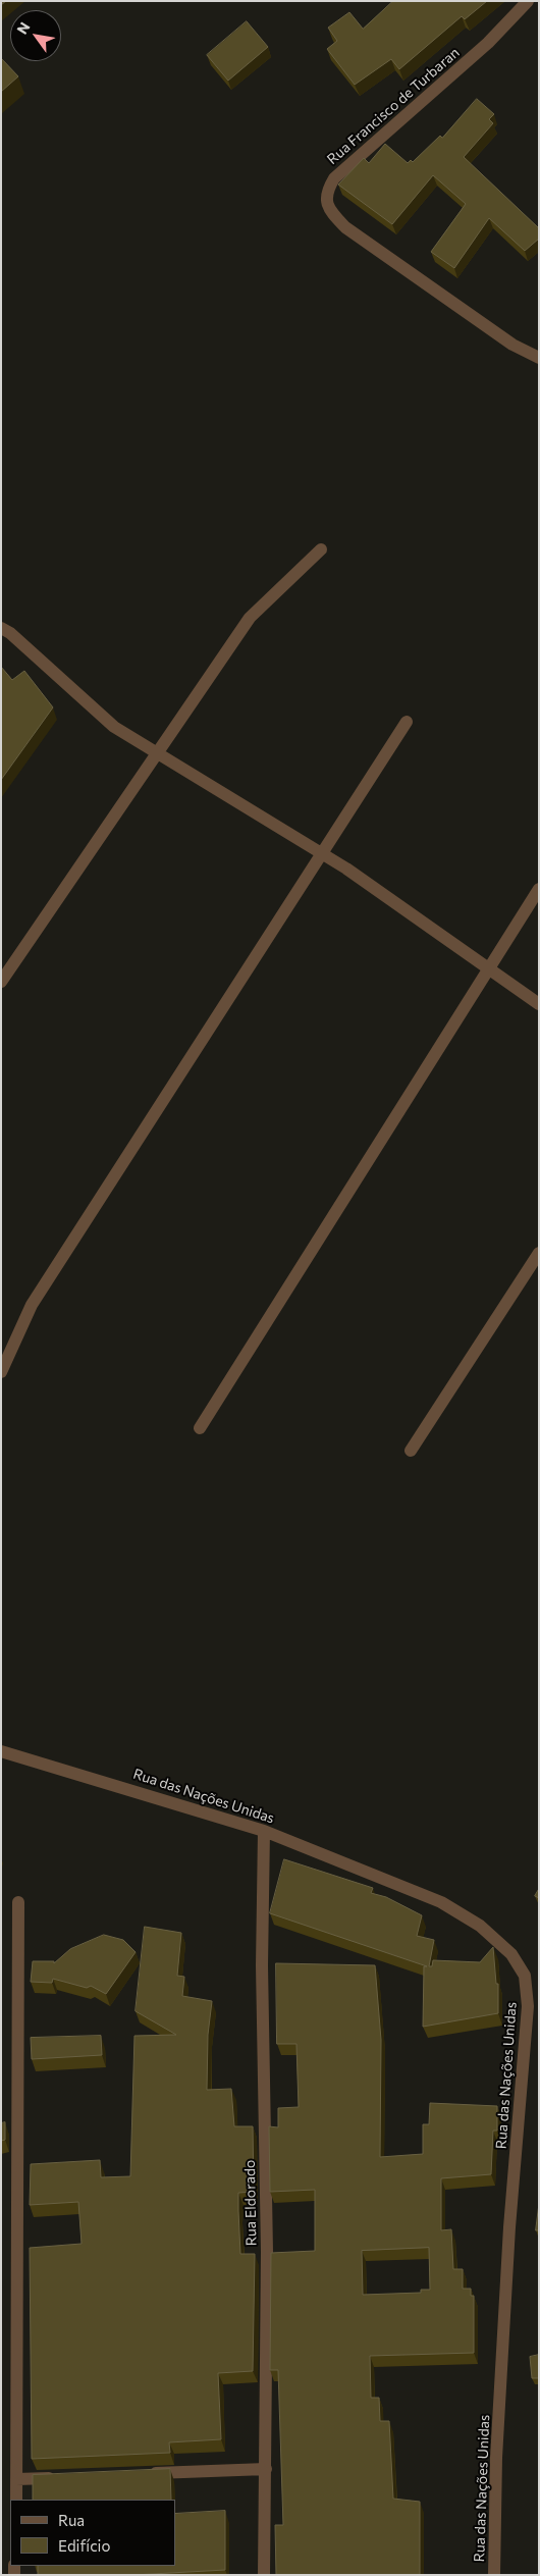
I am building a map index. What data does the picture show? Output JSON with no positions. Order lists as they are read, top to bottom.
{
  "streets": {
    "street": ["Rua Francisco de Turbaran", "Rua das Nações Unidas", "Rua Eldorado"]
  },
  "crossings": [
    ["Rua das Nações Unidas", "Rua Eldorado"]
  ],
  "legend": ["Rua", "Edifício"],
  "north": "top left"
}
